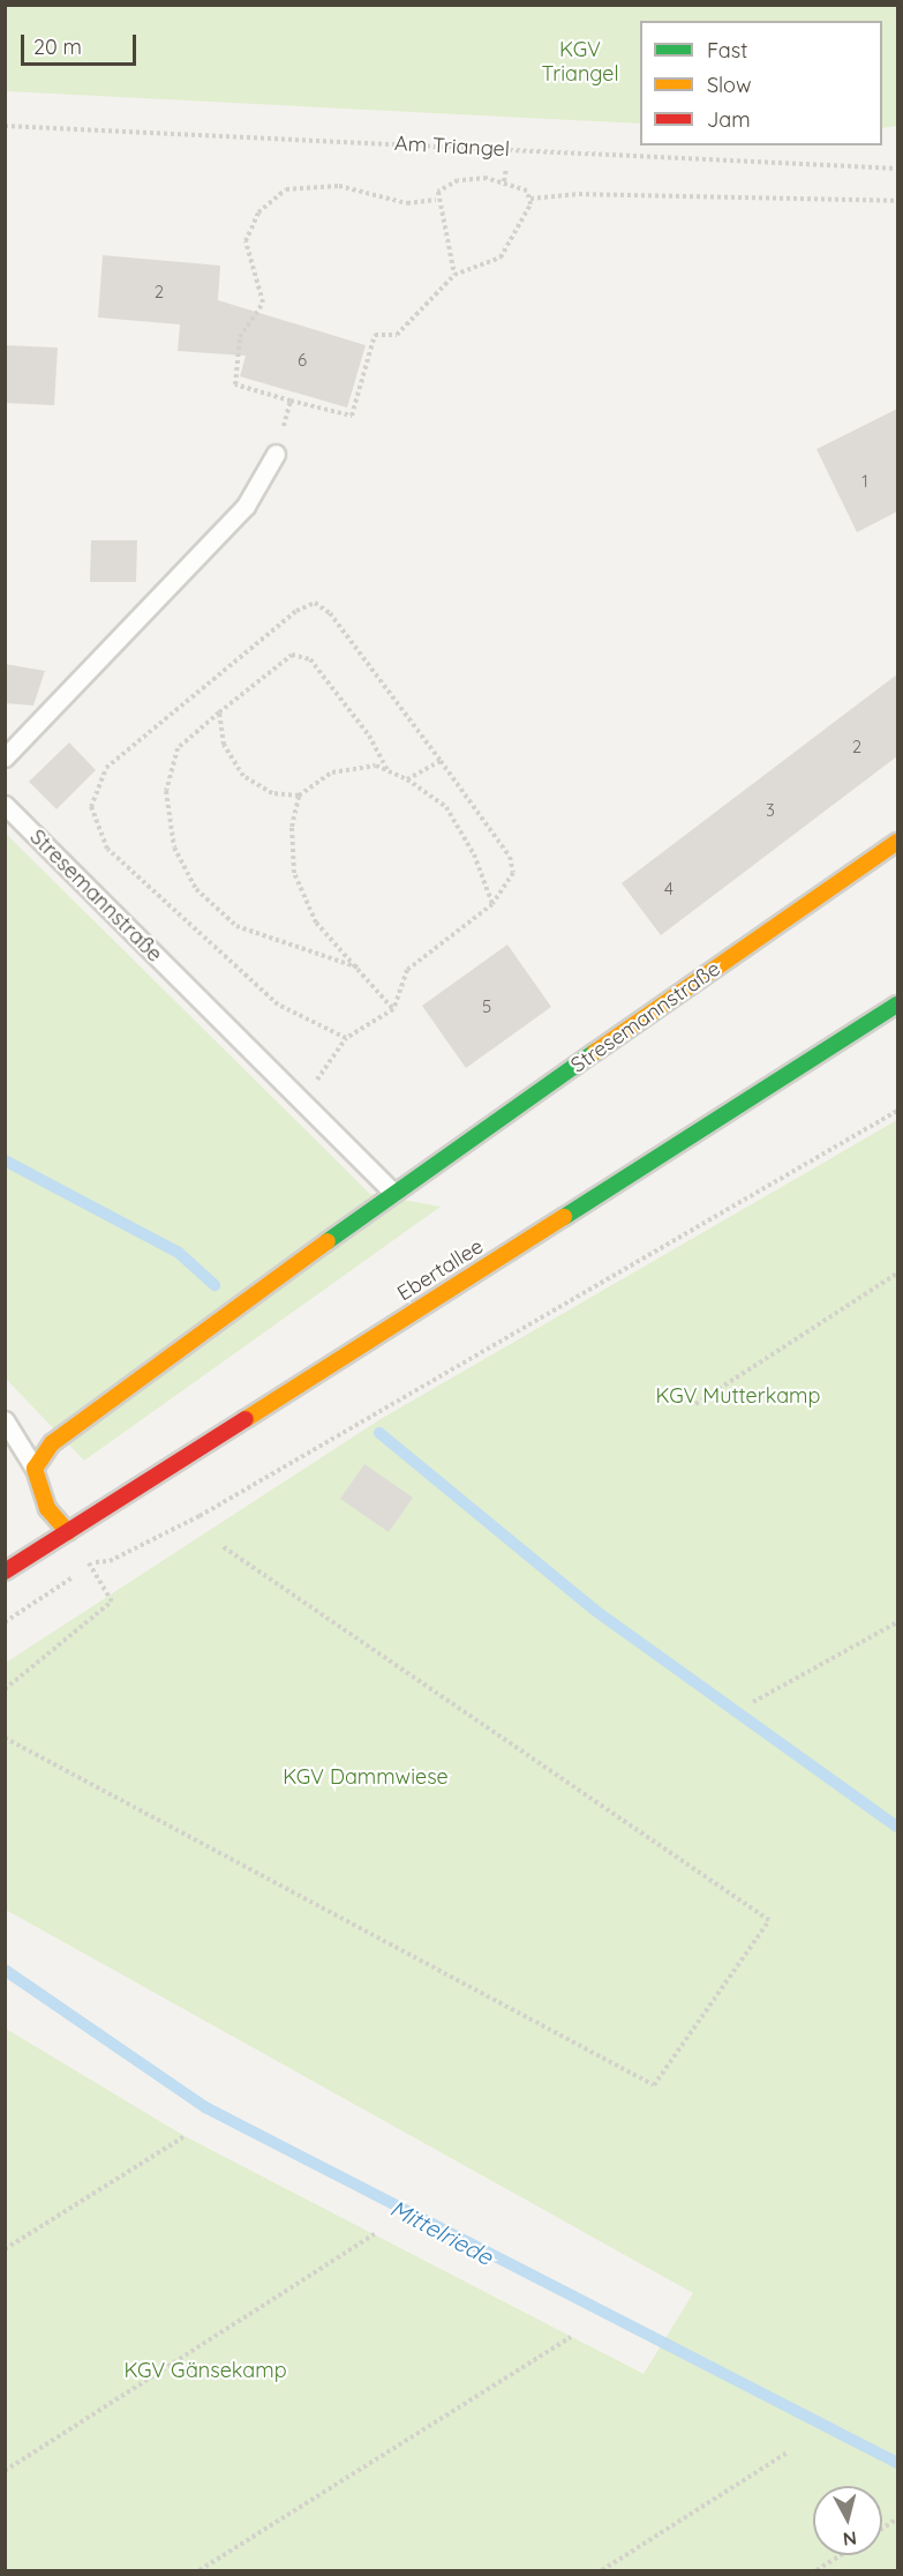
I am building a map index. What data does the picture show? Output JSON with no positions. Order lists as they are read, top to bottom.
{
  "streets": {
    "street": ["Stresemannstraße", "Ebertallee"],
    "path": ["Am Triangel"]
  },
  "water": ["Mittelriede"],
  "parks": [
    "KGV Triangel",
    "KGV Mutterkamp",
    "KGV Dammwiese",
    "KGV Gänsekamp"
  ],
  "house_numbers": [
    "2",
    "6",
    "1",
    "2",
    "3",
    "4",
    "5"
  ],
  "legend": ["Fast", "Slow", "Jam"],
  "scale_bar": "20 m",
  "north": "bottom"
}
